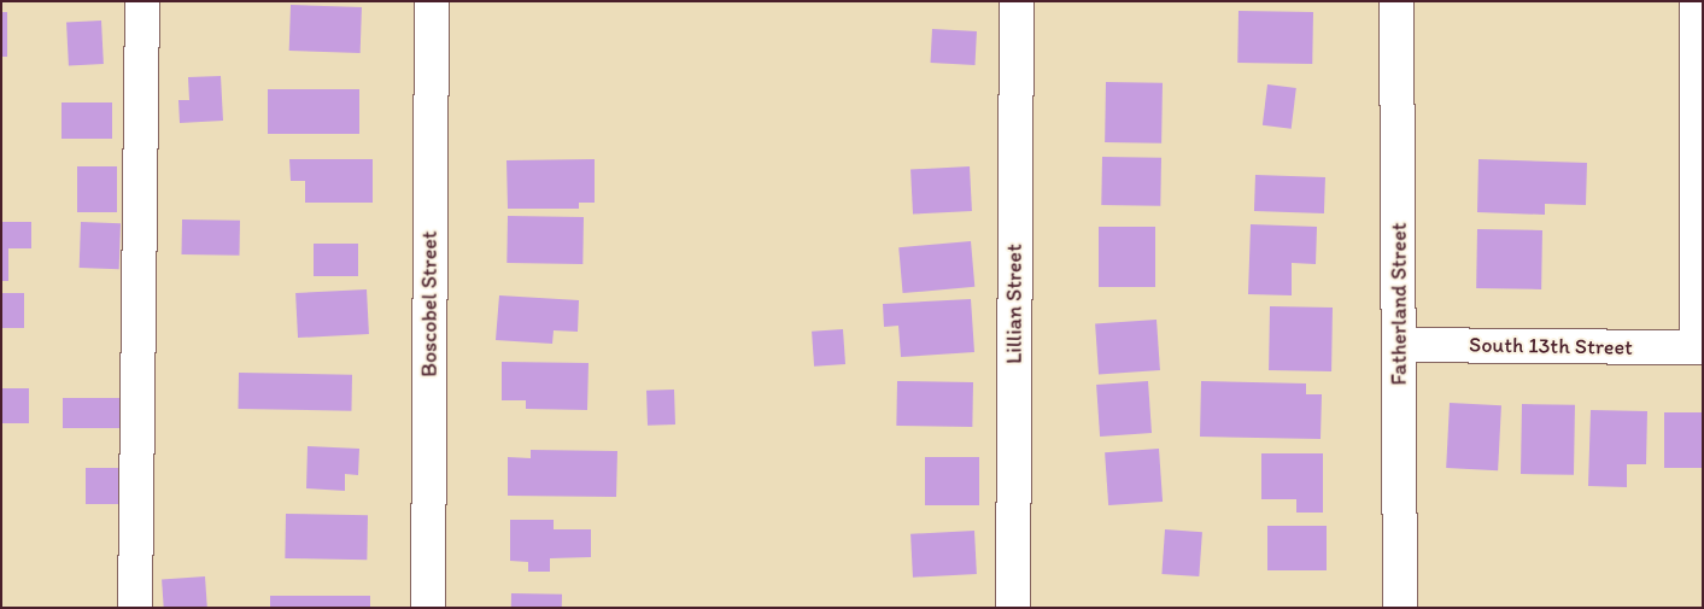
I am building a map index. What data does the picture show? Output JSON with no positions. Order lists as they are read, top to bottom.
{
  "streets": {
    "street": [
      "Boscobel Street",
      "Lillian Street",
      "Fatherland Street",
      "South 13th Street"
    ]
  },
  "crossings": [
    ["Fatherland Street", "South 13th Street"]
  ]
}
